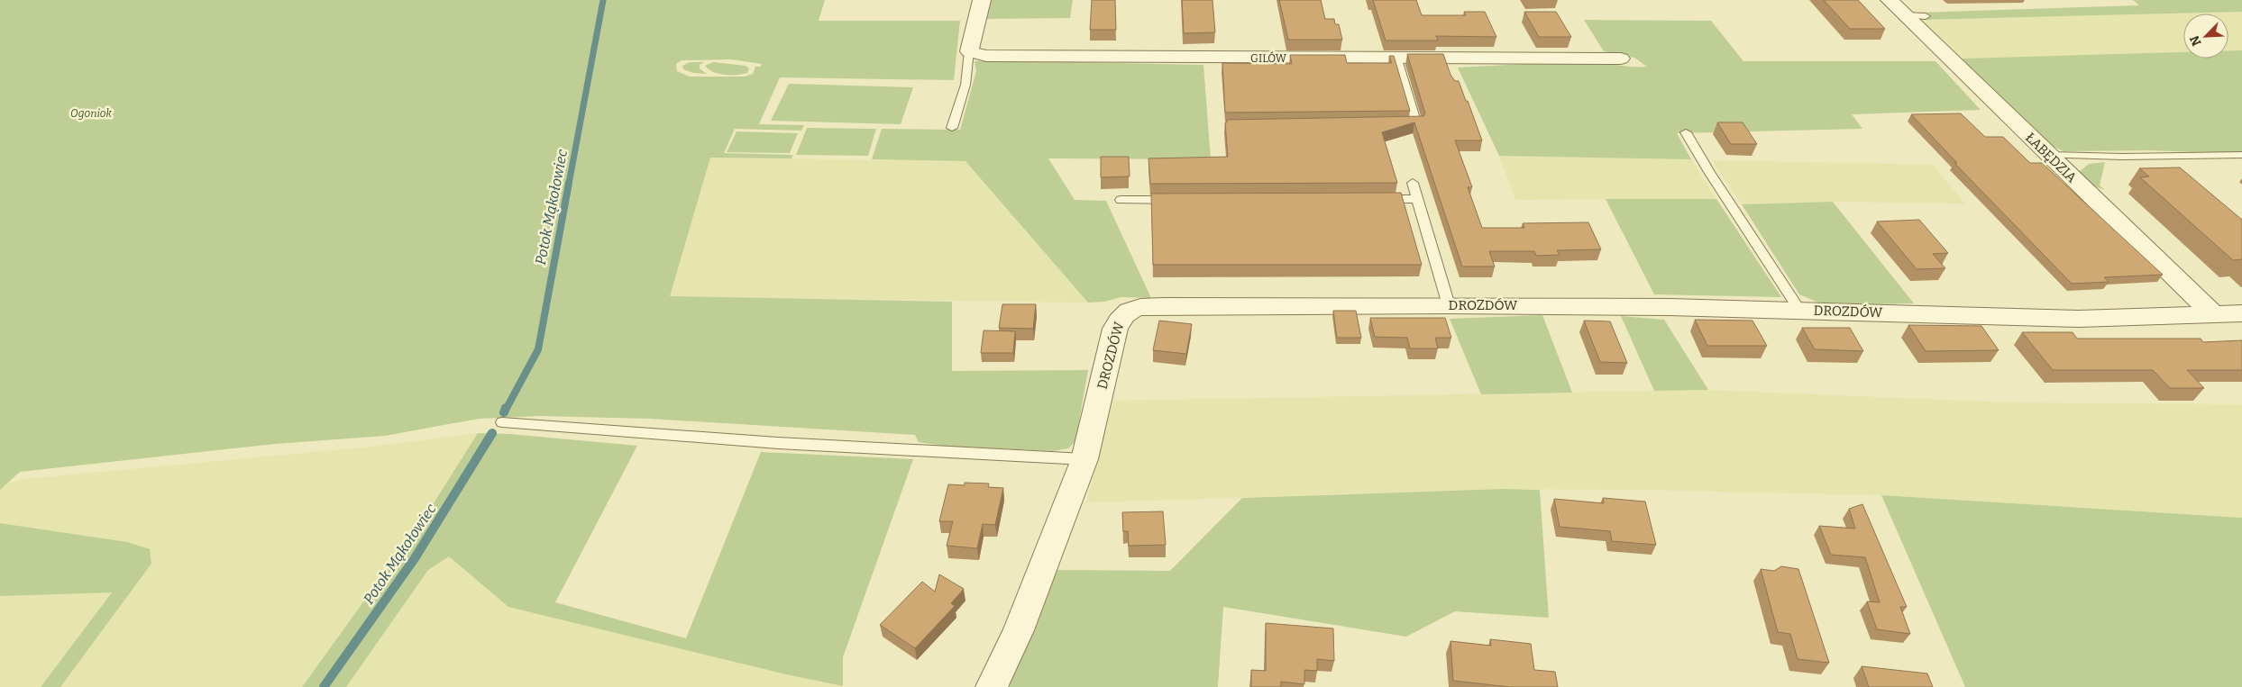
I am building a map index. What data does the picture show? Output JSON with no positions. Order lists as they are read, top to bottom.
{
  "streets": {
    "street": ["GILÓW", "ŁABĘDZIA", "DROZDÓW"]
  },
  "crossings": [
    ["ŁABĘDZIA", "DROZDÓW"]
  ],
  "water": ["Potok Mąkołowiec"],
  "parks": ["Ogoniok"],
  "north": "bottom left"
}
